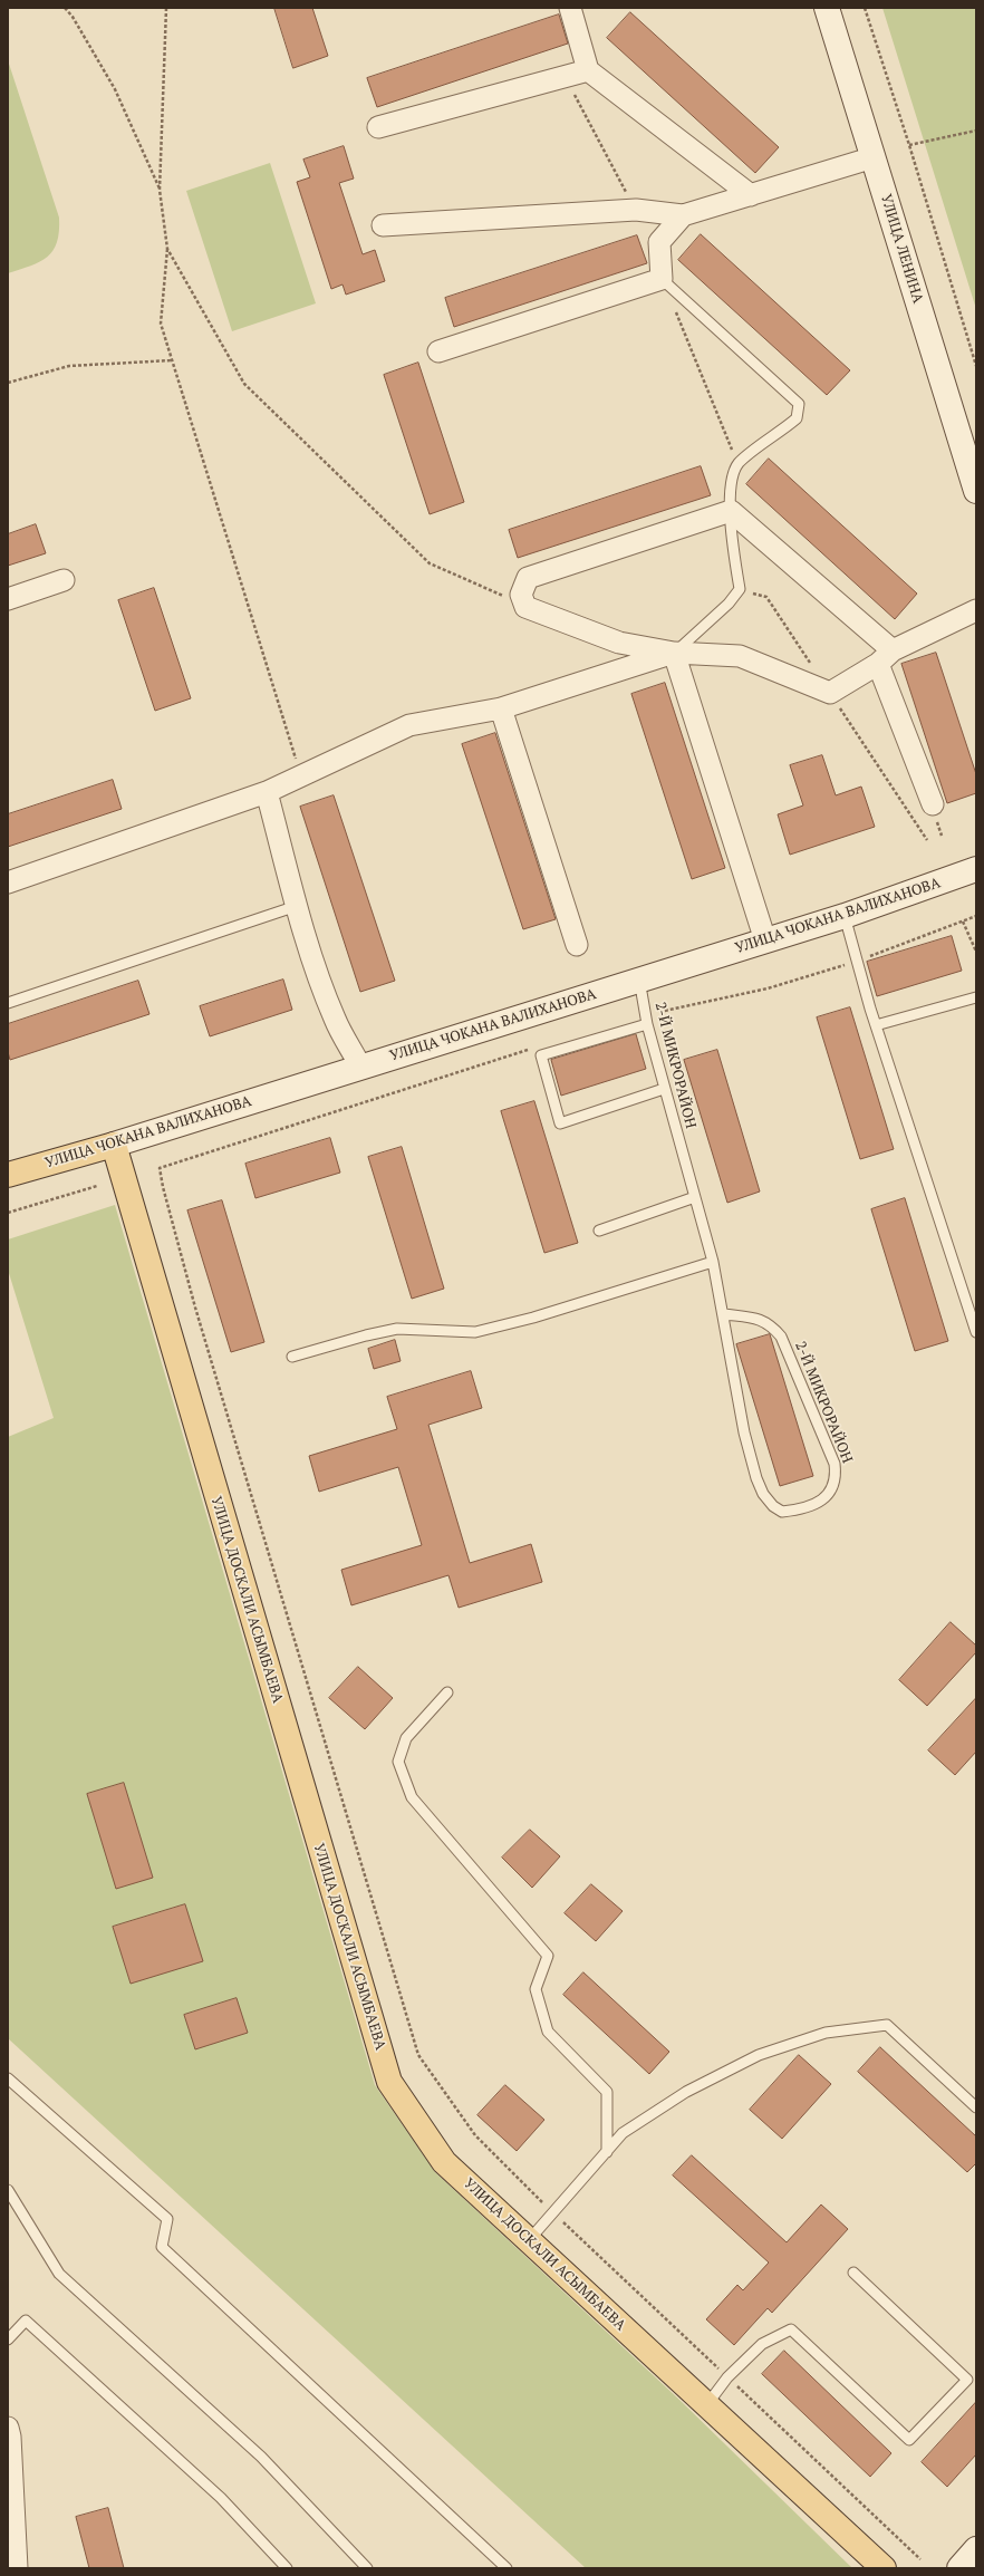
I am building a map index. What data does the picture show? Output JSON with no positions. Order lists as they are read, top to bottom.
{
  "streets": {
    "main road": ["УЛИЦА ЧОКАНА ВАЛИХАНОВА", "УЛИЦА ДОСКАЛИ АСЫМБАЕВА"],
    "street": ["УЛИЦА ЛЕНИНА"],
    "lane": ["2-Й МИКРОРАЙОН"]
  },
  "crossings": [
    ["УЛИЦА ЧОКАНА ВАЛИХАНОВА", "2-Й МИКРОРАЙОН"],
    ["УЛИЦА ЧОКАНА ВАЛИХАНОВА", "УЛИЦА ДОСКАЛИ АСЫМБАЕВА"]
  ]
}
